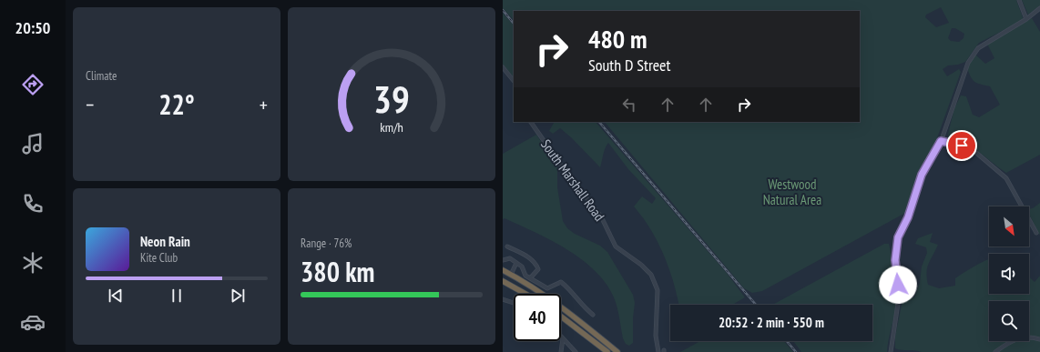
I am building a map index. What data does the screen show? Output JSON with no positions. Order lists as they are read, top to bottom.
{
  "streets": {
    "street": ["South Marshall Road"]
  },
  "parks": ["Westwood Natural Area"],
  "north": "bottom right",
  "page": {
    "tabs": "20:50",
    "tile": [
      "Climate",
      ["Range · 76%", "380 km"]
    ],
    "turn": ["480 m", "South D Street"],
    "heat": ["−", "22°", "+"],
    "song": ["Neon Rain", "Kite Club"],
    "limit": "40",
    "trip": "20:52 · 2 min · 550 m",
    "gauge": ["39", "km/h"]
  }
}
